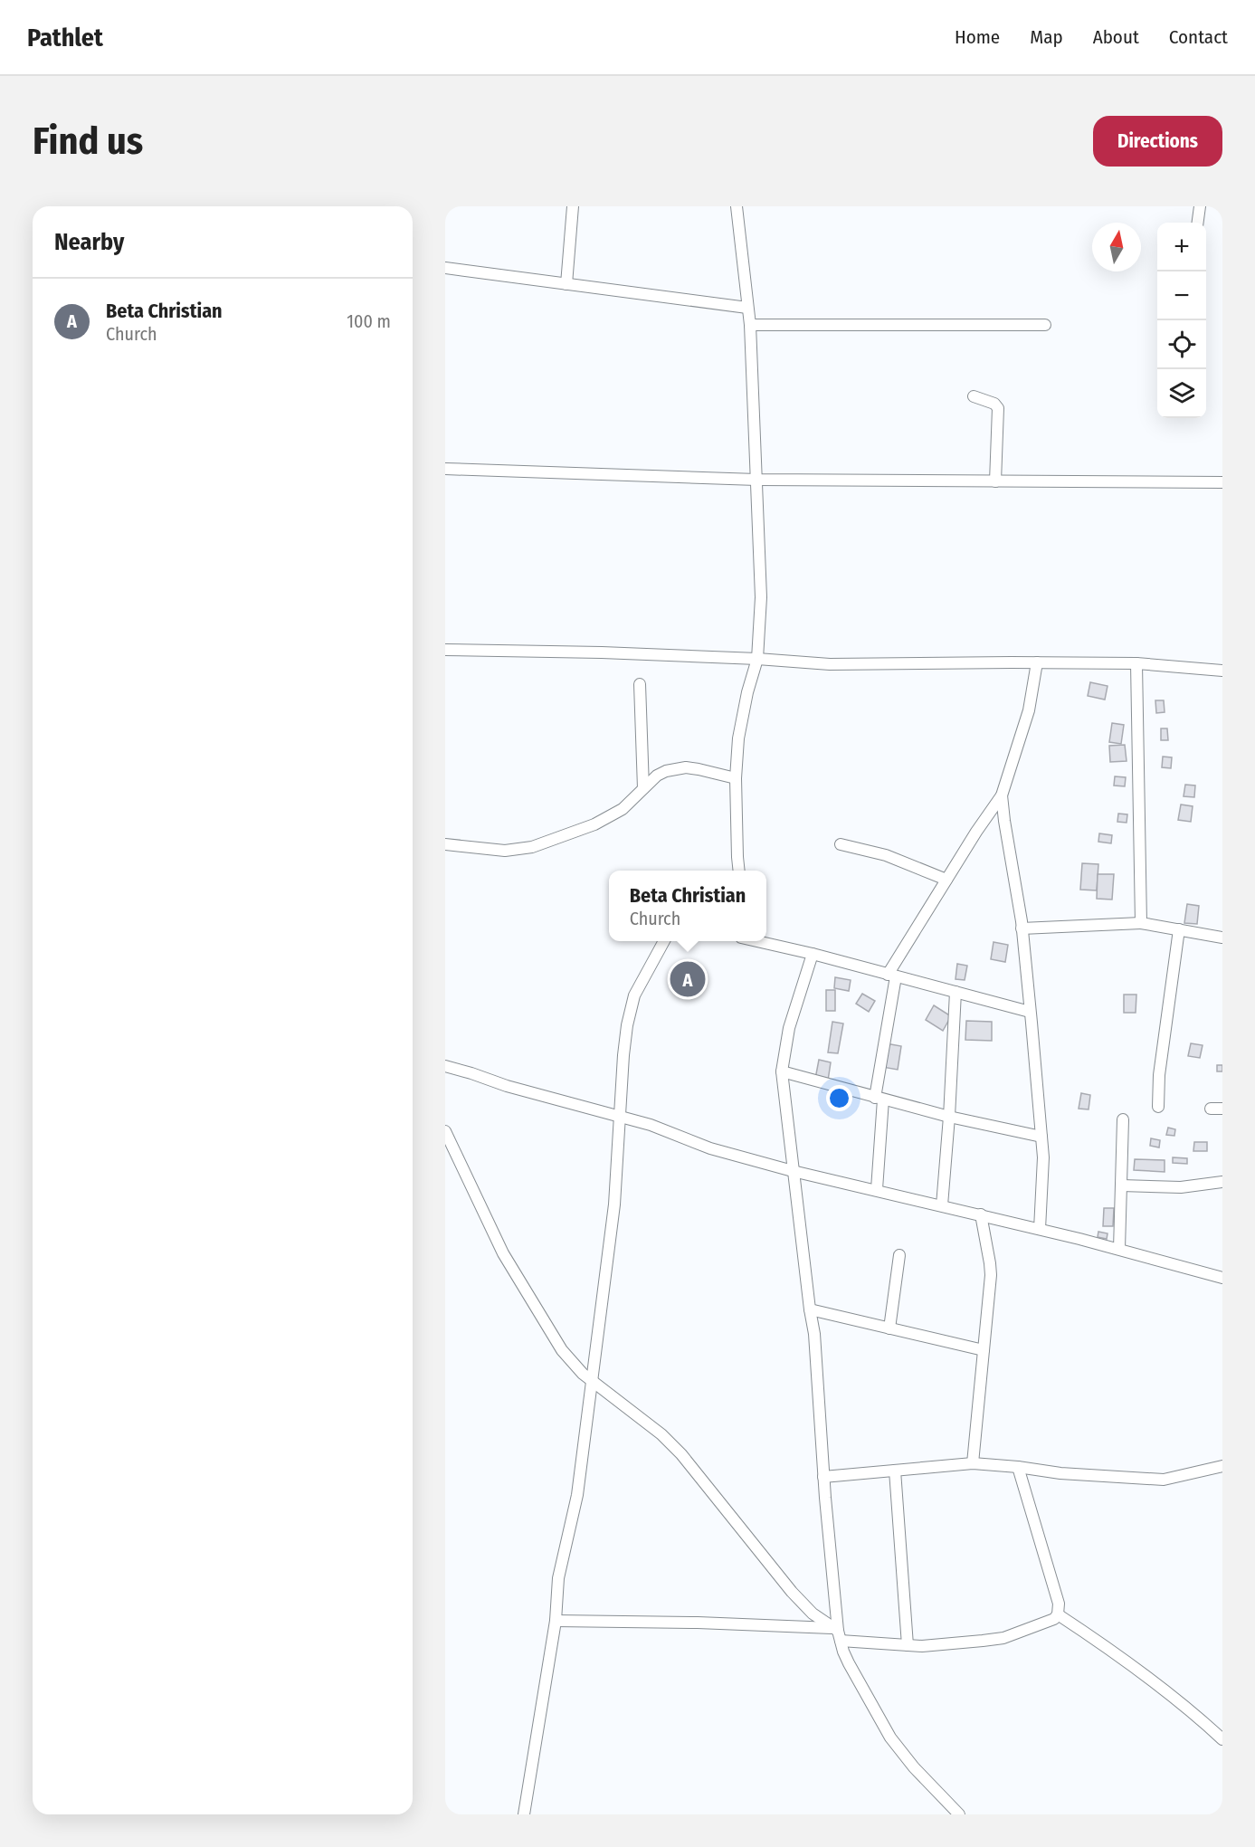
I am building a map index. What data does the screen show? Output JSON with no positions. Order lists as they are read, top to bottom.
{
  "north": "top",
  "page": {
    "header": "Pathlet",
    "nav": [
      "Home",
      "Map",
      "About",
      "Contact"
    ],
    "buttons": "Directions",
    "title": "Find us",
    "heading": "Nearby",
    "map_buttons": ["+", "−"],
    "list": [
      {
        "mark": "A",
        "name": "Beta Christian",
        "note": "Church",
        "value": "100 m"
      }
    ],
    "popup": ["Beta Christian", "Church"],
    "pins": "A"
  }
}
